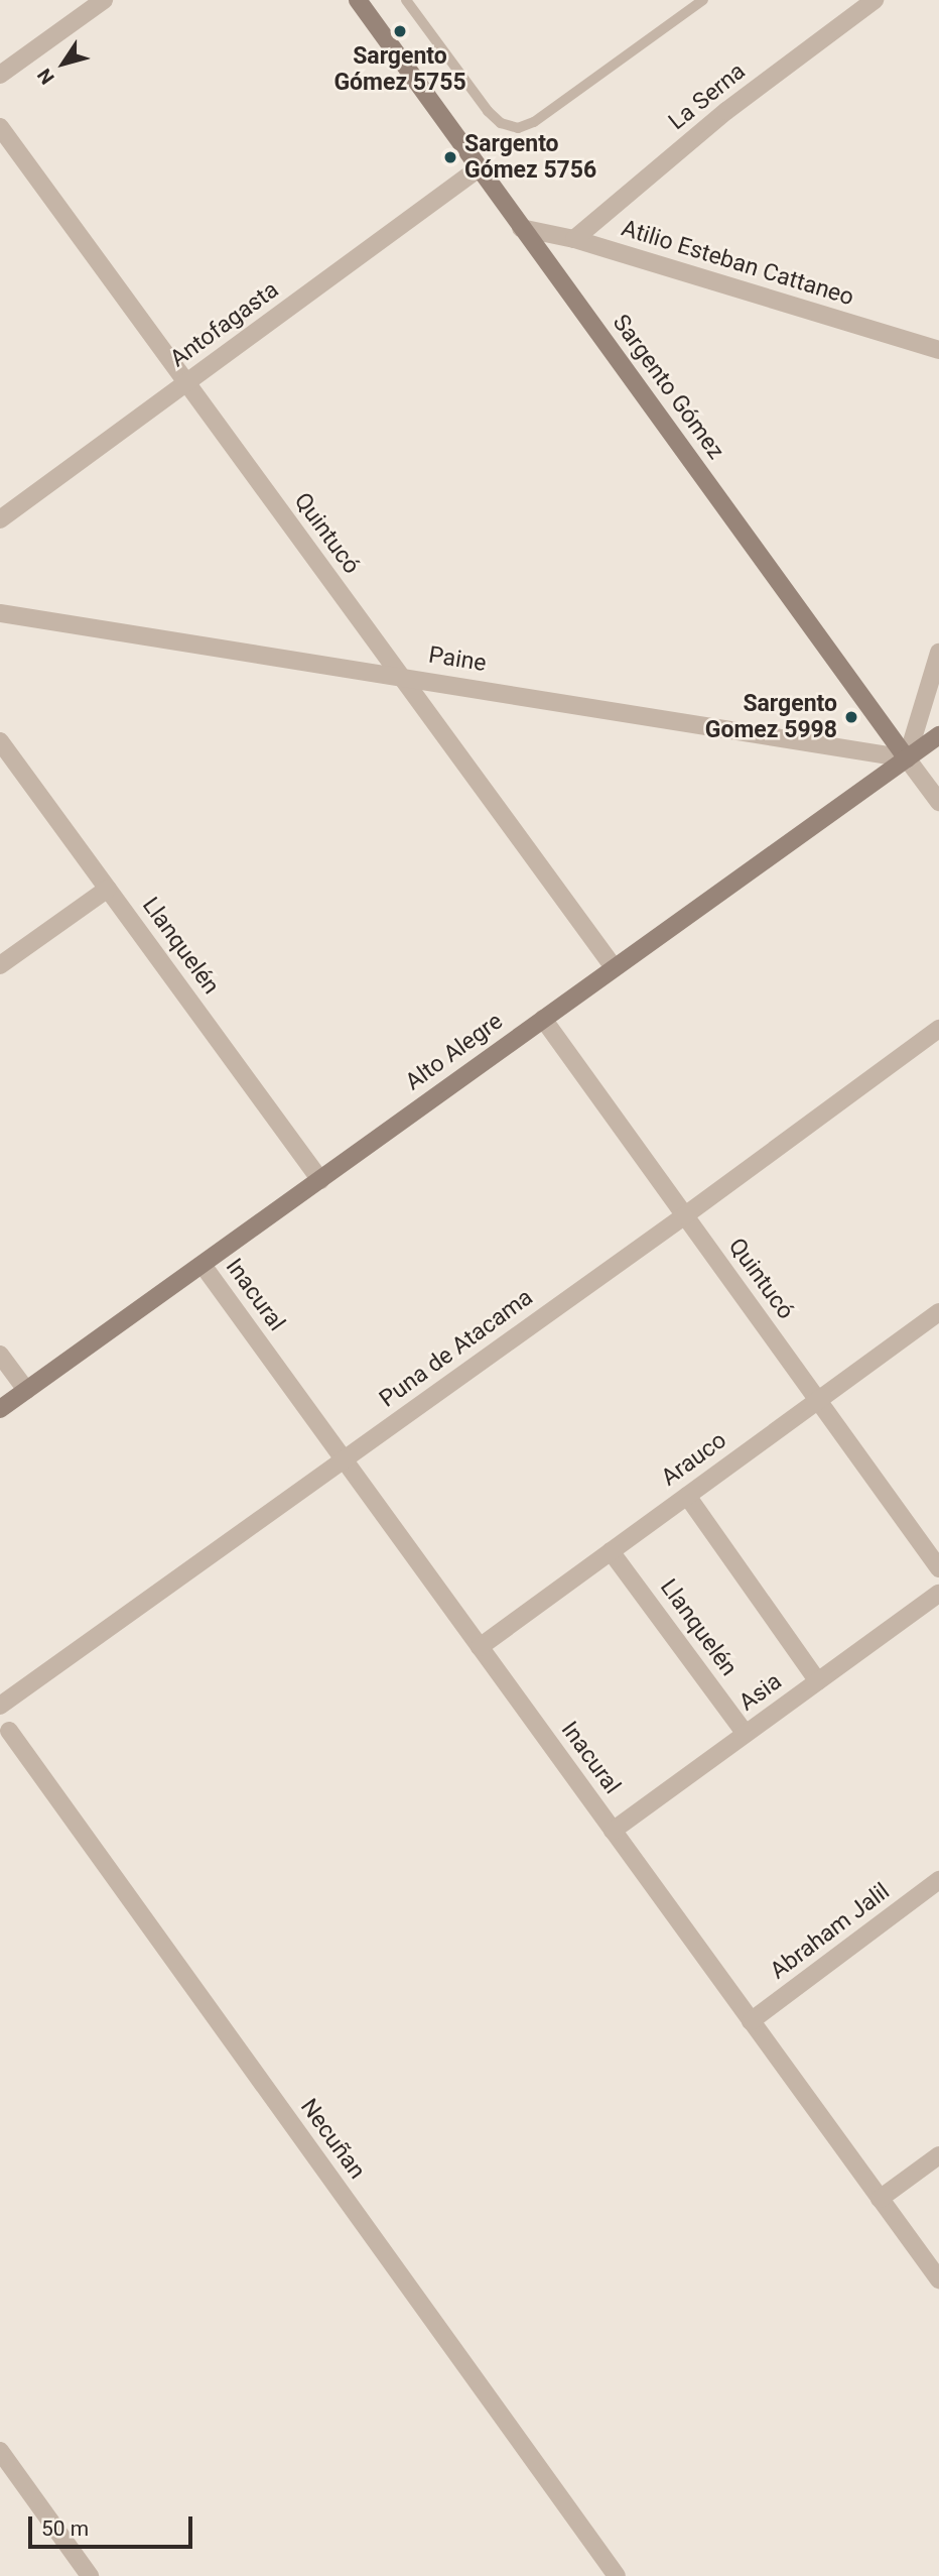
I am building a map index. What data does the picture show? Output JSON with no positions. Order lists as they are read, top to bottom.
{
  "streets": {
    "main road": ["Sargento Gómez", "Alto Alegre"],
    "street": [
      "La Serna",
      "Atilio Esteban Cattaneo",
      "Antofagasta",
      "Quintucó",
      "Paine",
      "Llanquelén",
      "Inacural",
      "Puna de Atacama",
      "Arauco",
      "Asia",
      "Abraham Jalil",
      "Necuñan"
    ]
  },
  "crossings": [
    ["La Serna", "Atilio Esteban Cattaneo"],
    ["Atilio Esteban Cattaneo", "Sargento Gómez"],
    ["Antofagasta", "Sargento Gómez"],
    ["Antofagasta", "Quintucó"],
    ["Sargento Gómez", "Paine"],
    ["Sargento Gómez", "Alto Alegre"],
    ["Quintucó", "Paine"],
    ["Quintucó", "Alto Alegre"],
    ["Quintucó", "Puna de Atacama"],
    ["Quintucó", "Arauco"],
    ["Paine", "Alto Alegre"],
    ["Llanquelén", "Alto Alegre"],
    ["Llanquelén", "Arauco"],
    ["Llanquelén", "Asia"],
    ["Alto Alegre", "Inacural"],
    ["Inacural", "Puna de Atacama"],
    ["Inacural", "Arauco"],
    ["Inacural", "Asia"],
    ["Inacural", "Abraham Jalil"]
  ],
  "places": ["Sargento Gómez 5755", "Sargento Gómez 5756", "Sargento Gomez 5998"],
  "scale_bar": "50 m",
  "north": "bottom left"
}
